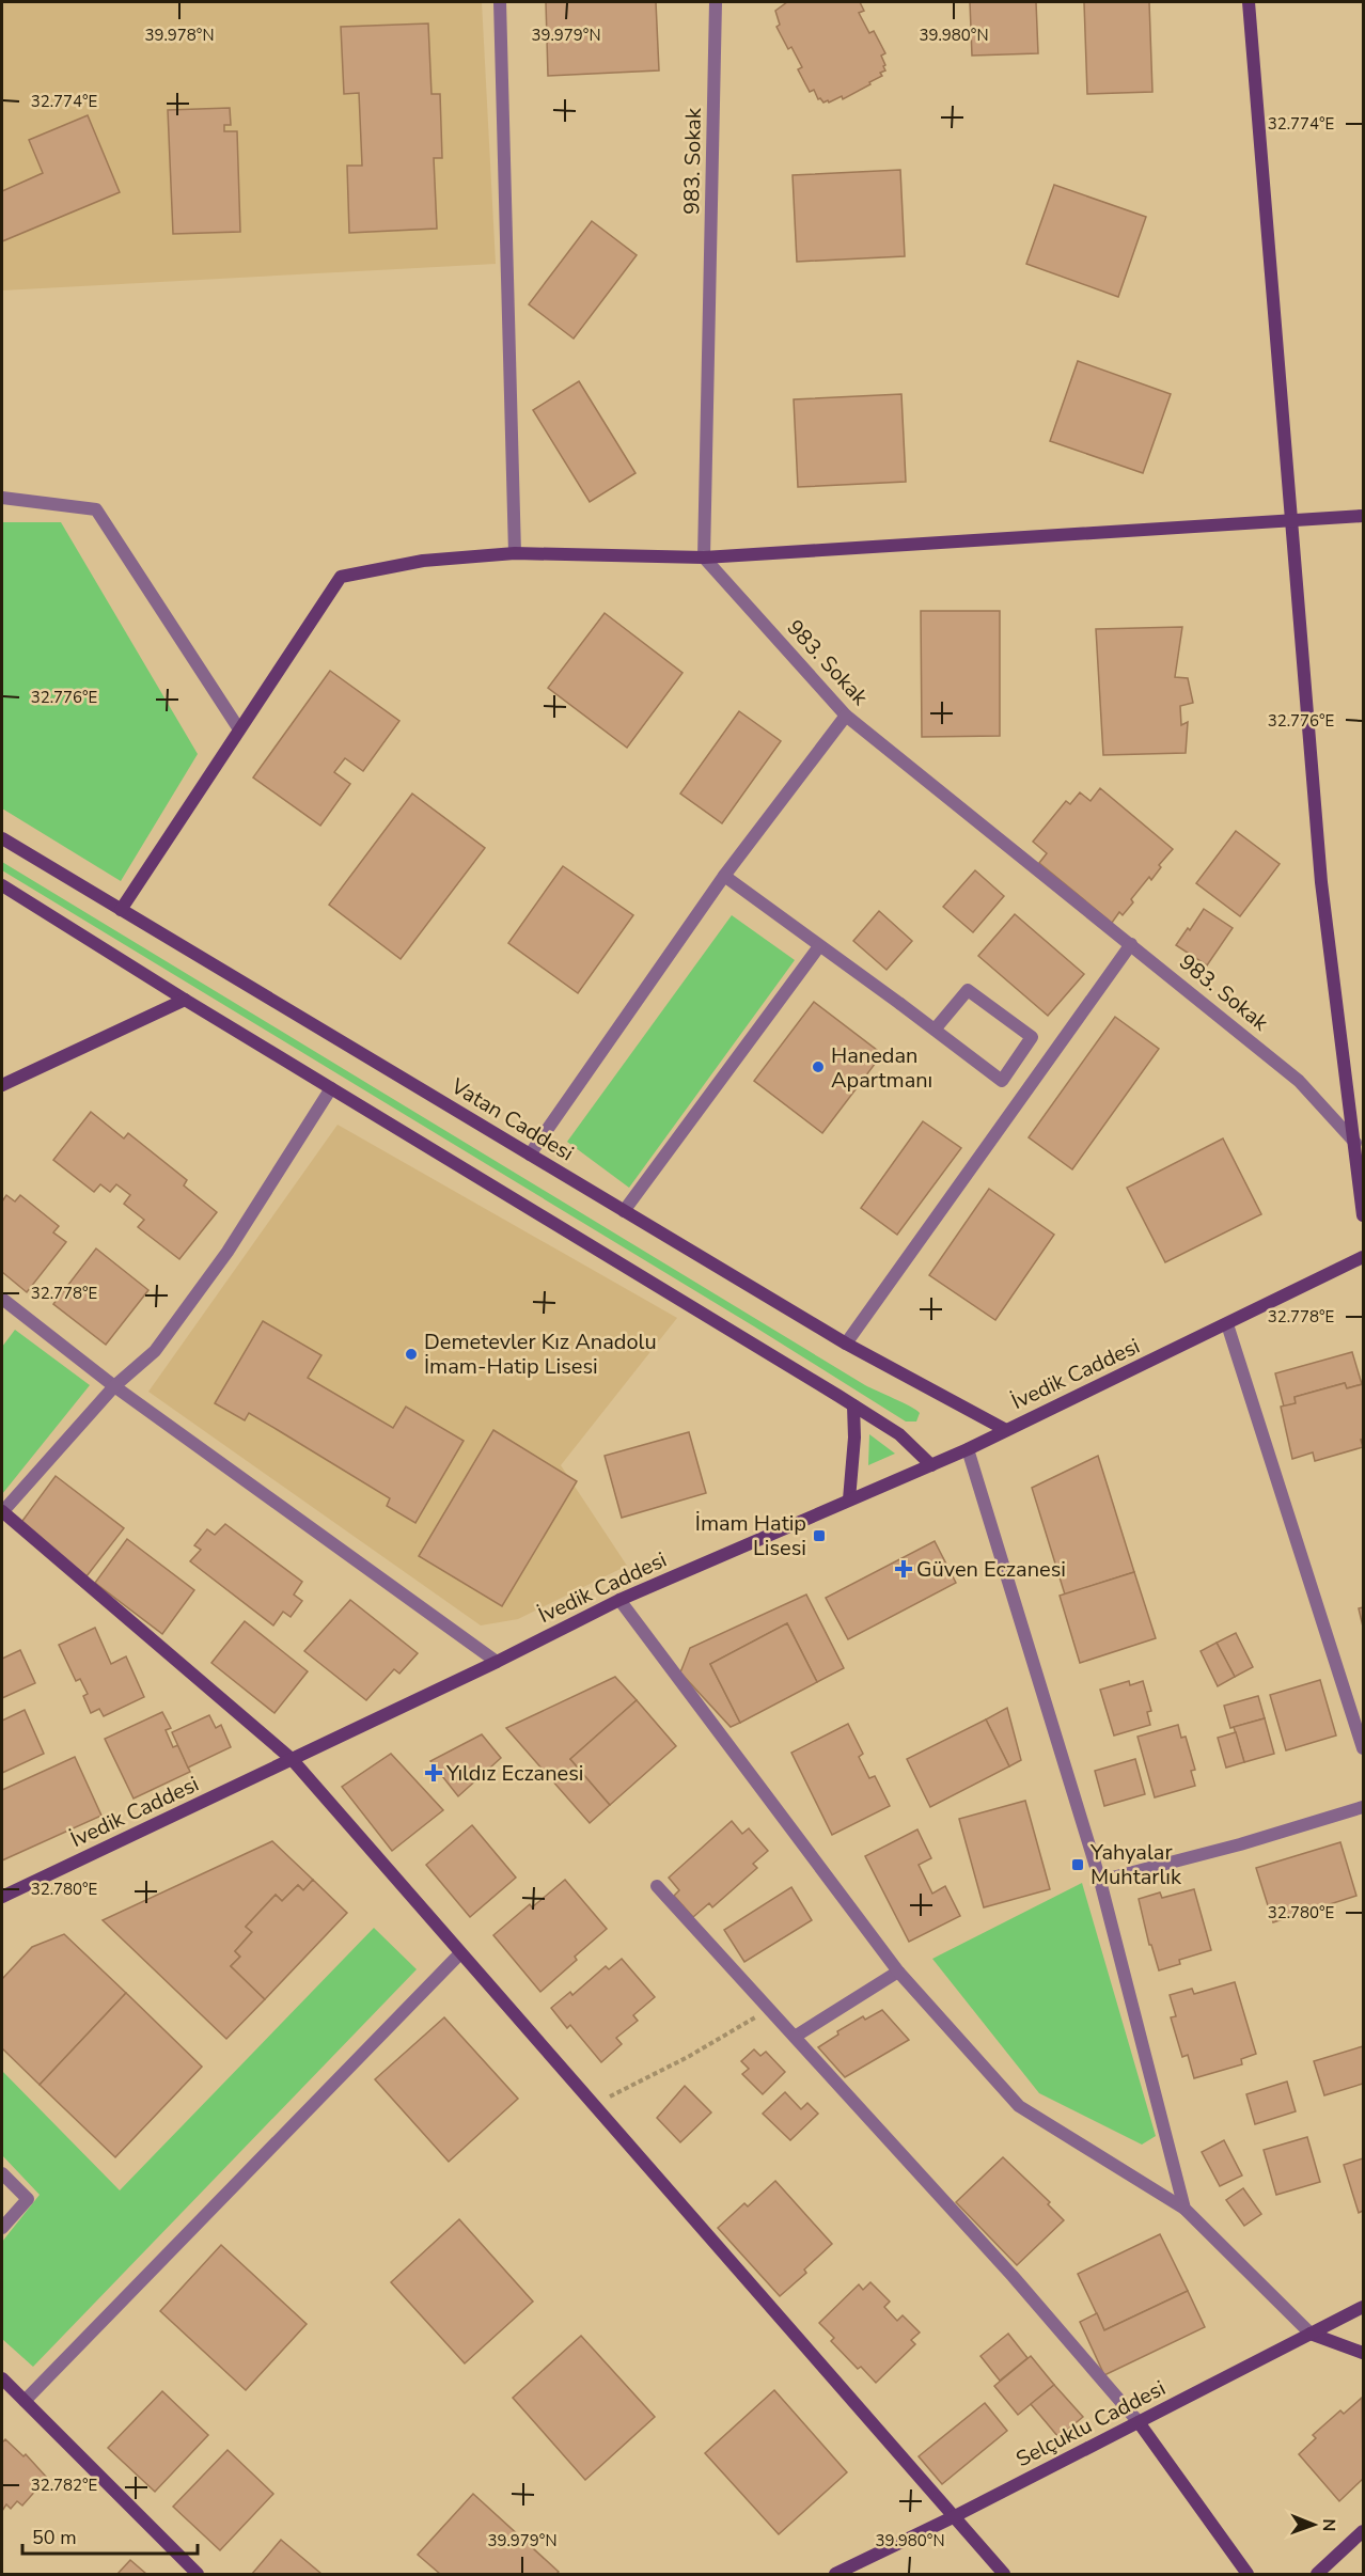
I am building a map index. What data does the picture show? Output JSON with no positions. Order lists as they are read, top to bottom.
{
  "streets": {
    "street": [
      "983. Sokak",
      "Vatan Caddesi",
      "İvedik Caddesi",
      "Selçuklu Caddesi"
    ]
  },
  "crossings": [
    ["Vatan Caddesi", "İvedik Caddesi"]
  ],
  "places": {
    "other": ["Hanedan Apartmanı", "Demetevler Kız Anadolu İmam-Hatip Lisesi"],
    "transit": ["İmam Hatip Lisesi", "Yahyalar Muhtarlık"],
    "health": ["Güven Eczanesi", "Yıldız Eczanesi"]
  },
  "scale_bar": "50 m",
  "north": "right",
  "coordinates": [
    "39.978°N",
    "39.979°N",
    "39.980°N",
    "32.774°E",
    "32.776°E",
    "32.778°E",
    "32.780°E",
    "32.782°E"
  ]
}
